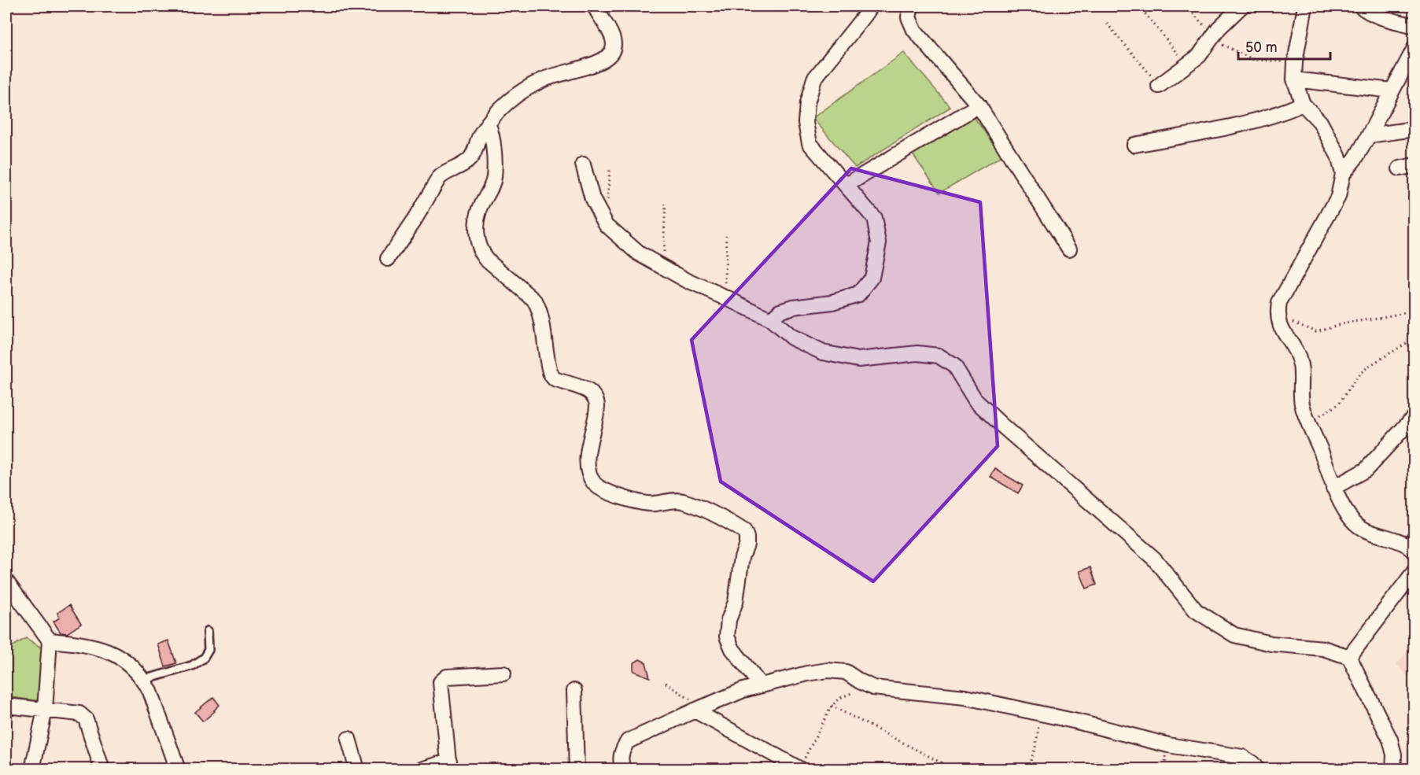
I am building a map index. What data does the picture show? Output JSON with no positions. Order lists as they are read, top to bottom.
{
  "scale_bar": "50 m"
}
